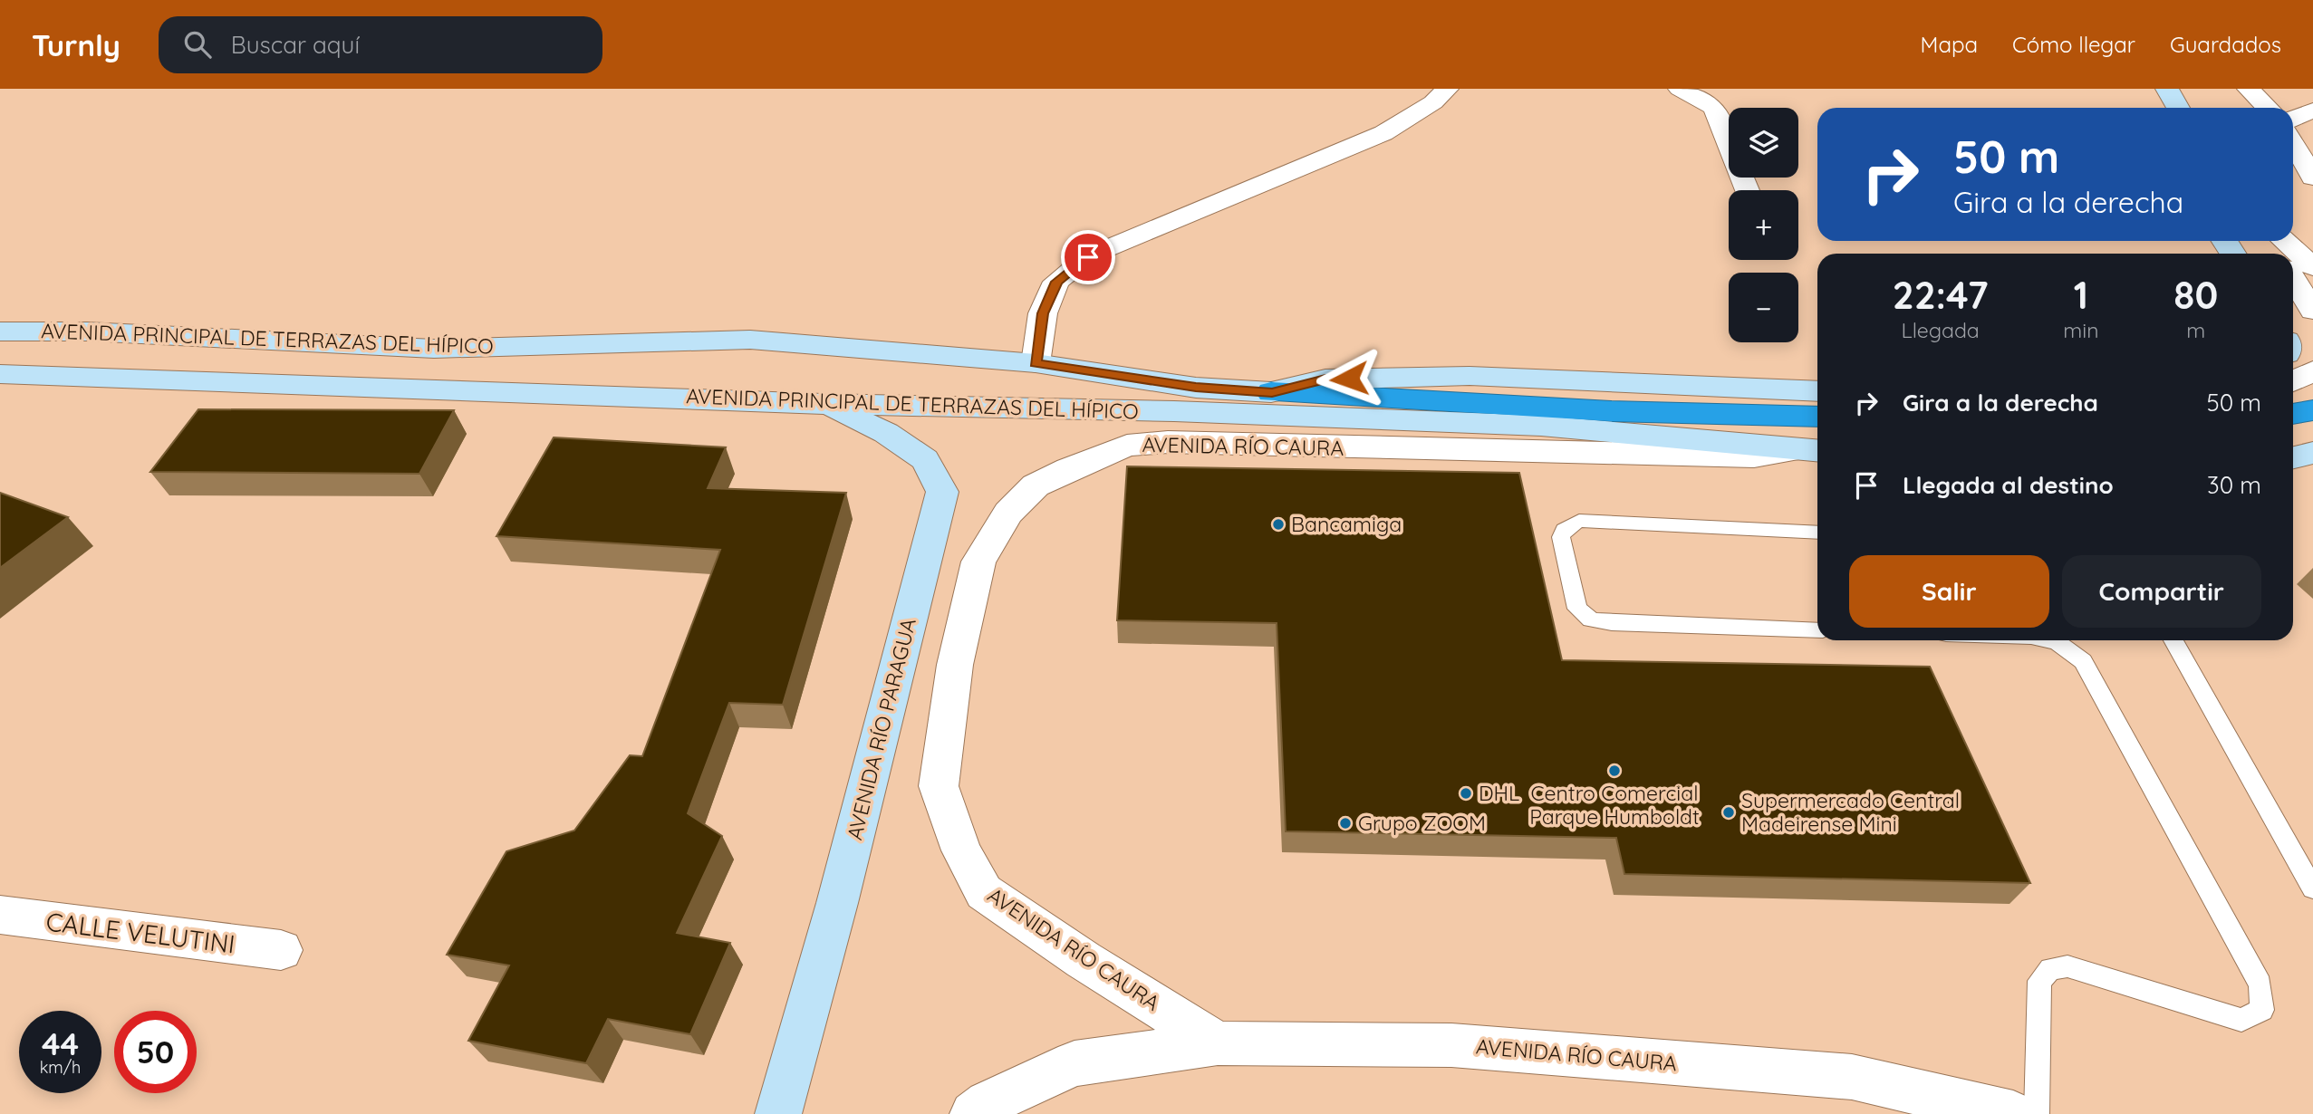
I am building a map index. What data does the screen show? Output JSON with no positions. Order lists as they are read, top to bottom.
{
  "streets": {
    "main road": ["AVENIDA PRINCIPAL DE TERRAZAS DEL HÍPICO", "AVENIDA RÍO PARAGUA"],
    "street": ["AVENIDA RÍO CAURA", "CALLE VELUTINI"]
  },
  "crossings": [
    ["AVENIDA PRINCIPAL DE TERRAZAS DEL HÍPICO", "AVENIDA RÍO CAURA"],
    ["AVENIDA PRINCIPAL DE TERRAZAS DEL HÍPICO", "AVENIDA RÍO PARAGUA"]
  ],
  "places": [
    "Bancamiga",
    "Centro Comercial Parque Humboldt",
    "DHL",
    "Supermercado Central Madeirense Mini",
    "Grupo ZOOM"
  ],
  "page": {
    "header": "Turnly",
    "search": "Buscar aquí",
    "nav": ["Mapa", "Cómo llegar", "Guardados"],
    "map_buttons": ["+", "−"],
    "turn": ["50 m", "Gira a la derecha"],
    "eta": [
      "22:47",
      "Llegada",
      "1",
      "min",
      "80",
      "m"
    ],
    "list": [
      {
        "name": "Gira a la derecha",
        "value": "50 m"
      },
      {
        "name": "Llegada al destino",
        "value": "30 m"
      }
    ],
    "buttons": ["Salir", "Compartir"],
    "speed": "44 km/h",
    "limit": "50"
  }
}
